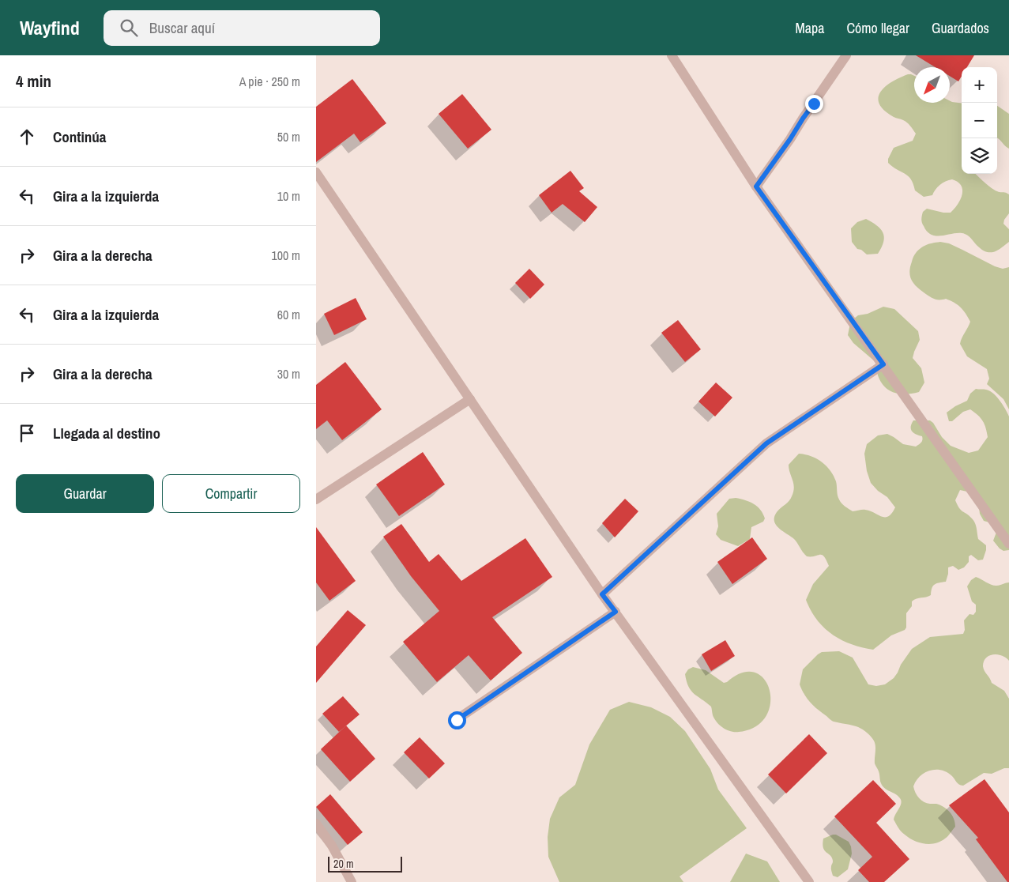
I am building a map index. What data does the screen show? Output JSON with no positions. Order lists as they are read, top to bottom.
{
  "scale_bar": "20 m",
  "north": "bottom left",
  "page": {
    "header": "Wayfind",
    "search": "Buscar aquí",
    "nav": ["Mapa", "Cómo llegar", "Guardados"],
    "heading": ["4 min", "A pie · 250 m"],
    "map_buttons": ["+", "−"],
    "list": [
      ["Continúa", "50 m"],
      ["Gira a la izquierda", "10 m"],
      ["Gira a la derecha", "100 m"],
      ["Gira a la izquierda", "60 m"],
      ["Gira a la derecha", "30 m"],
      "Llegada al destino"
    ],
    "buttons": ["Guardar", "Compartir"],
    "scale": "20 m"
  }
}
